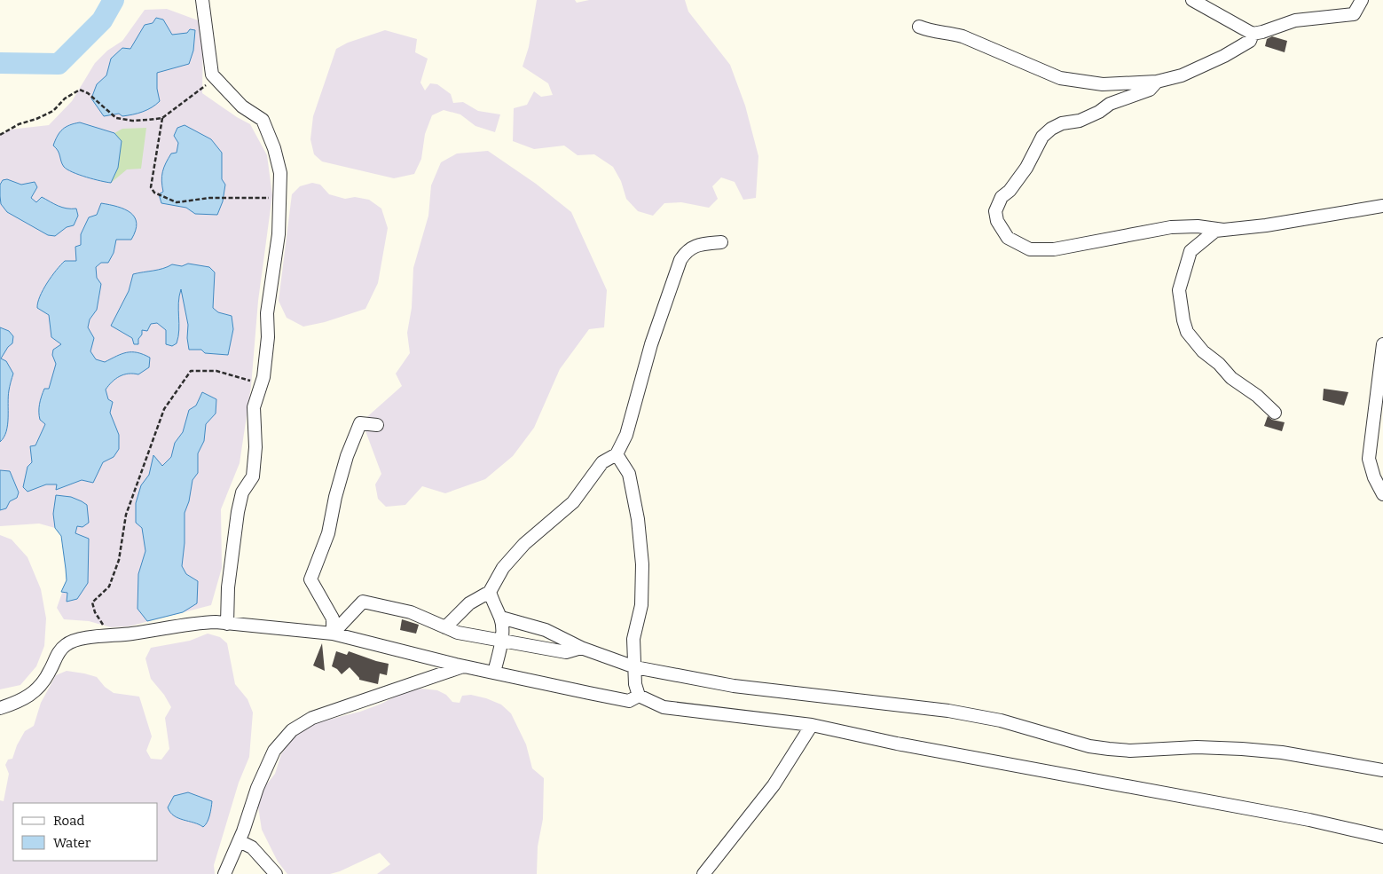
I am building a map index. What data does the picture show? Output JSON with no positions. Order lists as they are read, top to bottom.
{
  "legend": ["Road", "Water"]
}
